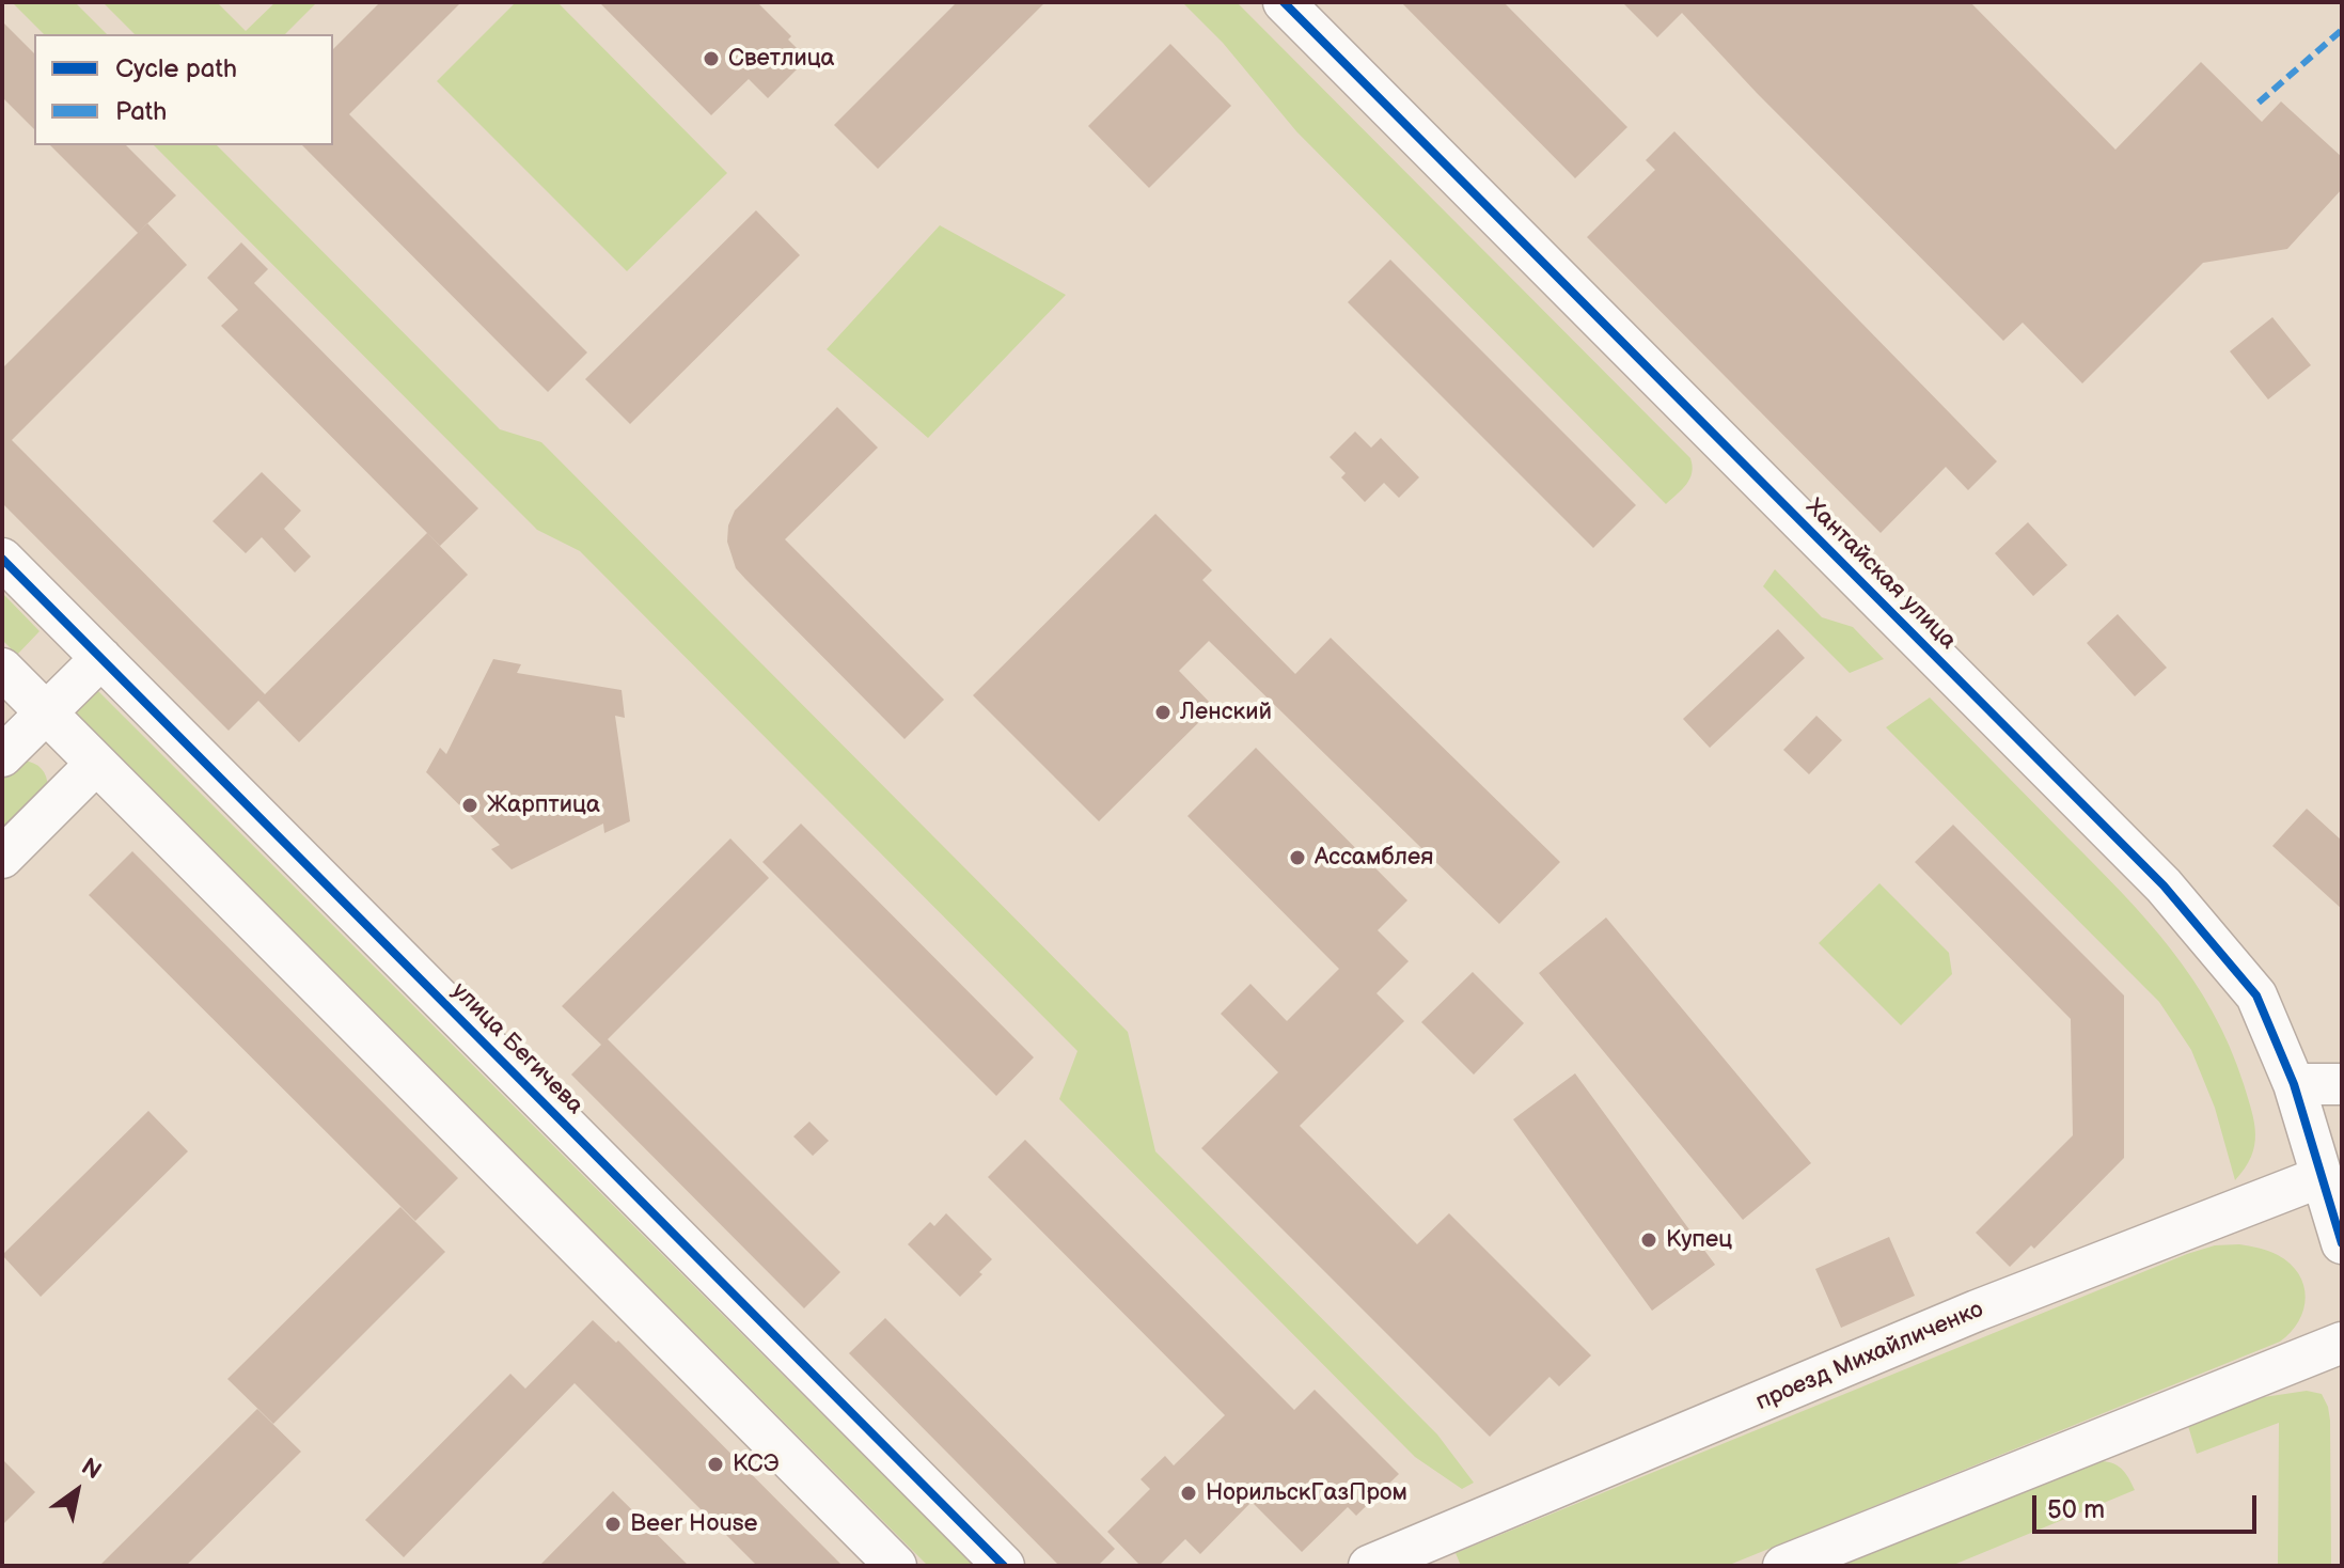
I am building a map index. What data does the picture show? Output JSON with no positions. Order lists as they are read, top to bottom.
{
  "streets": {
    "street": ["Хантайская улица", "улица Бегичева", "проезд Михайличенко"]
  },
  "crossings": [
    ["Хантайская улица", "проезд Михайличенко"]
  ],
  "places": [
    "Светлица",
    "Ленский",
    "Жарптица",
    "Ассамблея",
    "Купец",
    "КСЭ",
    "НорильскГазПром",
    "Beer House"
  ],
  "legend": ["Cycle path", "Path"],
  "scale_bar": "50 m",
  "north": "top right"
}
